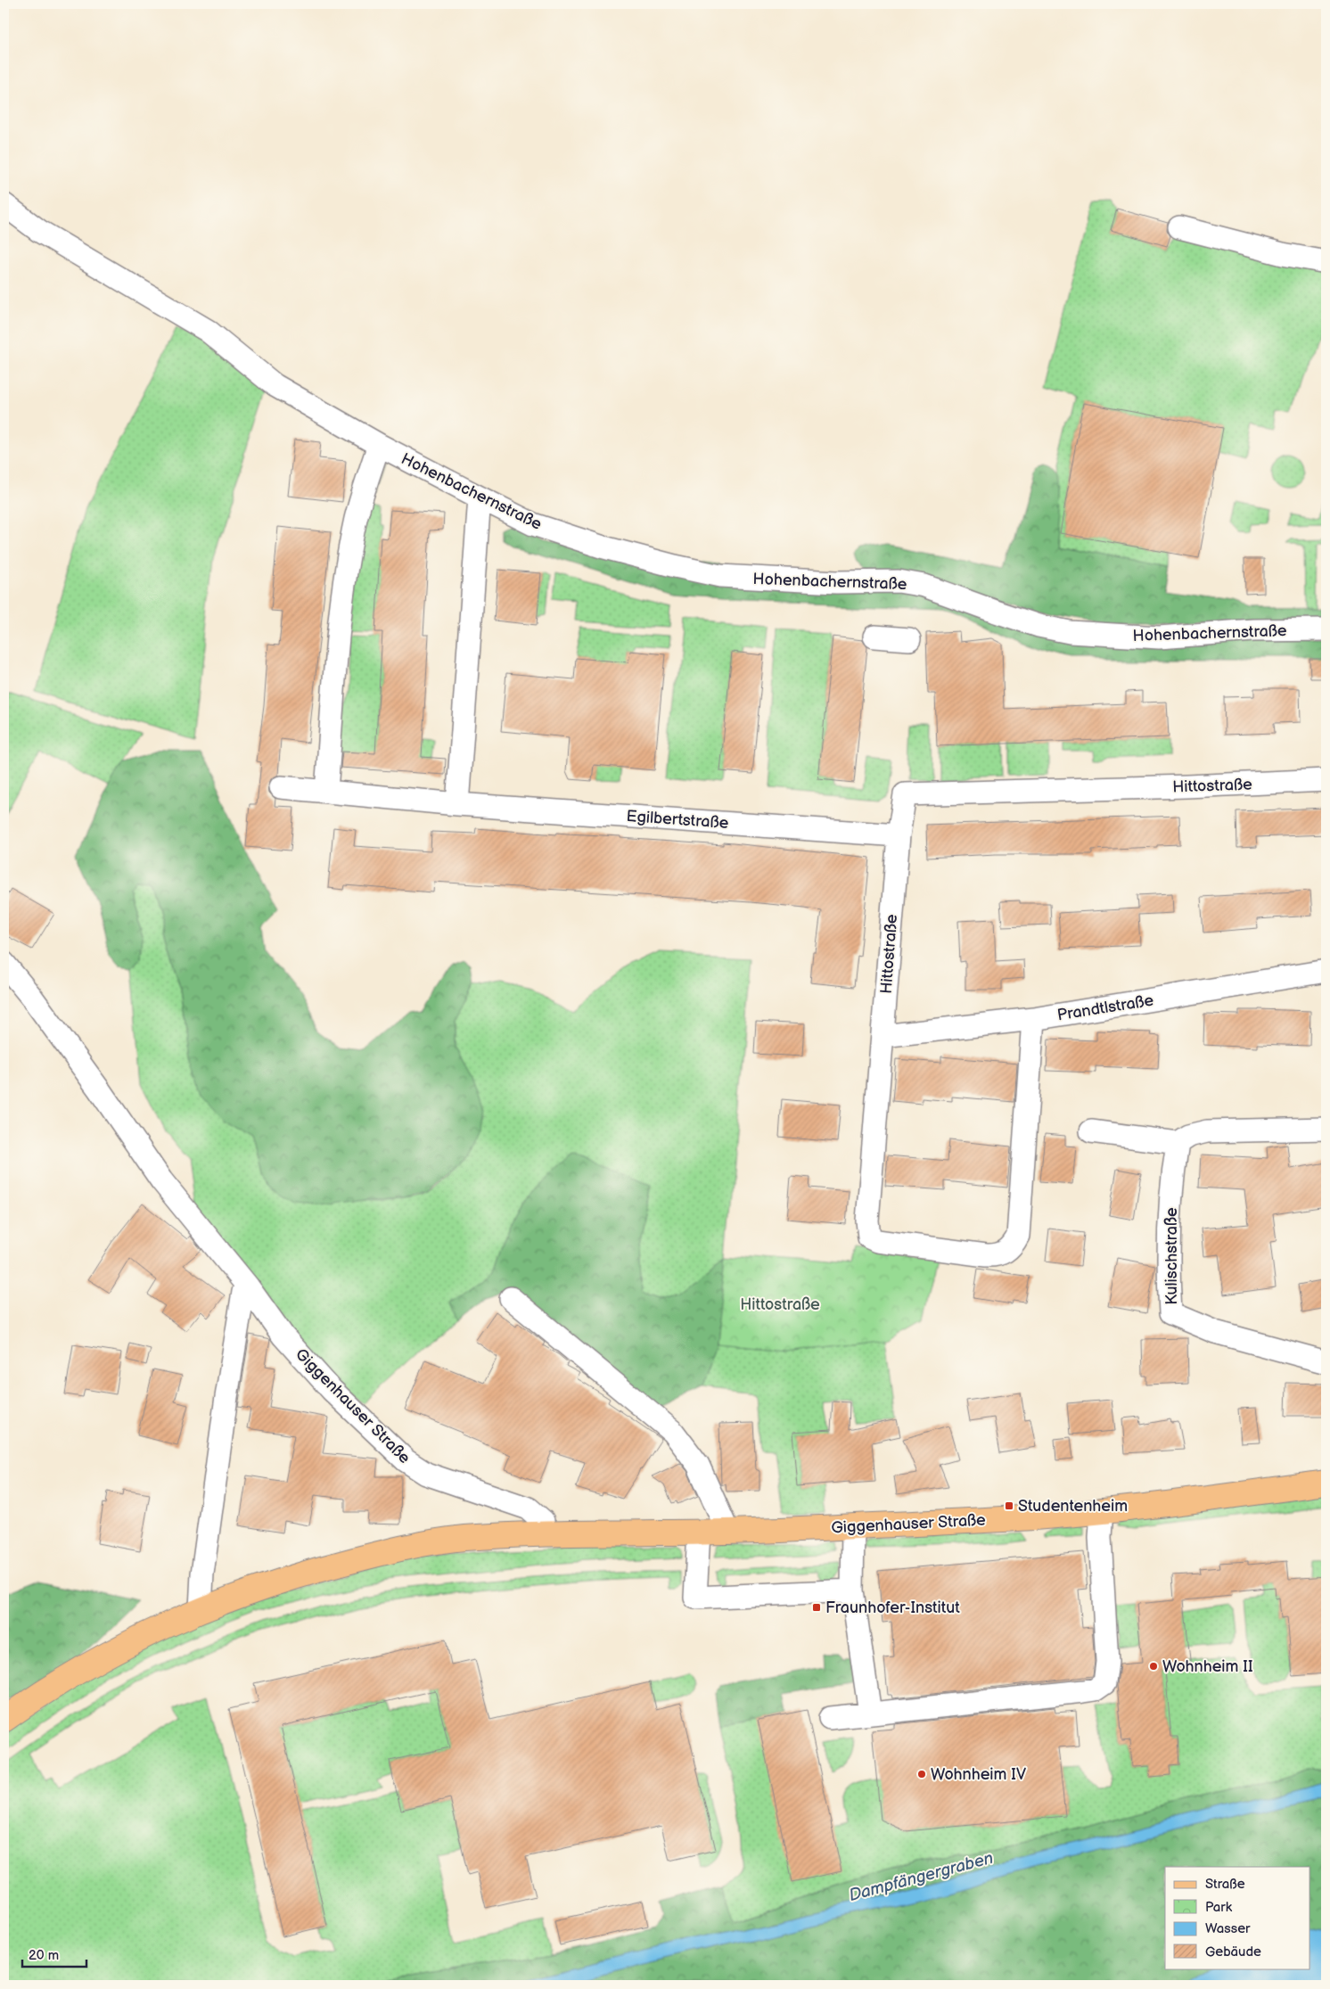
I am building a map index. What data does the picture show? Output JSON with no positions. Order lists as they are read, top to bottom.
{
  "streets": {
    "main road": ["Giggenhauser Straße"],
    "street": [
      "Hohenbachernstraße",
      "Hittostraße",
      "Egilbertstraße",
      "Prandtlstraße",
      "Kulischstraße"
    ]
  },
  "crossings": [
    ["Hittostraße", "Egilbertstraße"],
    ["Hittostraße", "Prandtlstraße"]
  ],
  "water": ["Dampfängergraben"],
  "parks": ["Hittostraße"],
  "places": {
    "transit": ["Studentenheim", "Fraunhofer-Institut"],
    "other": ["Wohnheim II", "Wohnheim IV"]
  },
  "legend": [
    "Straße",
    "Park",
    "Wasser",
    "Gebäude"
  ],
  "scale_bar": "20 m"
}
